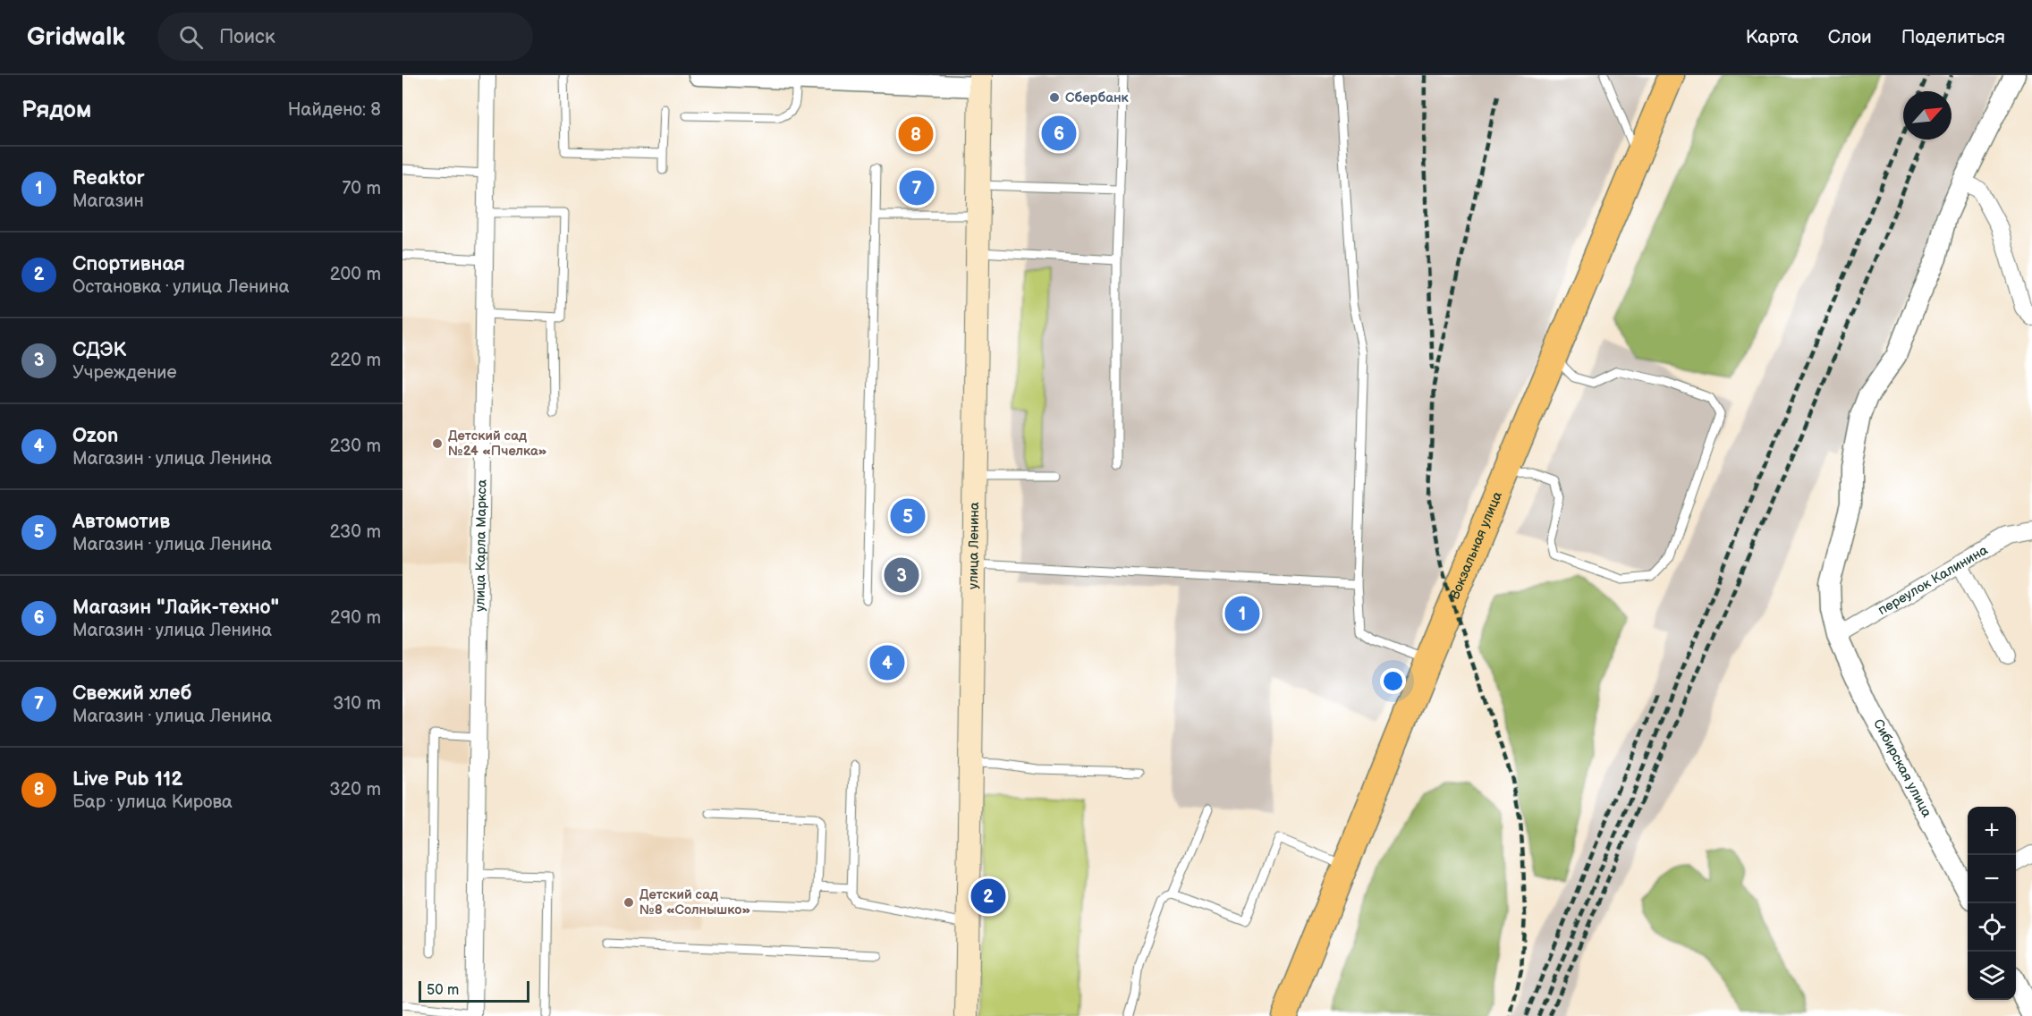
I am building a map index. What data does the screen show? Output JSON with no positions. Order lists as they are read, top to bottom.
{
  "streets": {
    "highway": ["Вокзальная улица"],
    "main road": ["улица Ленина"],
    "street": ["улица Карла Маркса", "переулок Калинина", "Сибирская улица"]
  },
  "crossings": [
    ["переулок Калинина", "Сибирская улица"]
  ],
  "places": ["Сбербанк", "Детский сад №24 «Пчелка»", "Детский сад №8 «Солнышко»"],
  "scale_bar": "50 m",
  "north": "top right",
  "page": {
    "header": "Gridwalk",
    "search": "Поиск",
    "nav": ["Карта", "Слои", "Поделиться"],
    "heading": ["Рядом", "Найдено: 8"],
    "pins": [
      "6",
      "8",
      "7",
      "5",
      "3",
      "1",
      "4",
      "2"
    ],
    "list": [
      {
        "mark": "1",
        "name": "Reaktor",
        "note": "Магазин",
        "value": "70 m"
      },
      {
        "mark": "2",
        "name": "Спортивная",
        "note": "Остановка · улица Ленина",
        "value": "200 m"
      },
      {
        "mark": "3",
        "name": "СДЭК",
        "note": "Учреждение",
        "value": "220 m"
      },
      {
        "mark": "4",
        "name": "Ozon",
        "note": "Магазин · улица Ленина",
        "value": "230 m"
      },
      {
        "mark": "5",
        "name": "Автомотив",
        "note": "Магазин · улица Ленина",
        "value": "230 m"
      },
      {
        "mark": "6",
        "name": "Магазин \"Лайк-техно\"",
        "note": "Магазин · улица Ленина",
        "value": "290 m"
      },
      {
        "mark": "7",
        "name": "Свежий хлеб",
        "note": "Магазин · улица Ленина",
        "value": "310 m"
      },
      {
        "mark": "8",
        "name": "Live Pub 112",
        "note": "Бар · улица Кирова",
        "value": "320 m"
      }
    ],
    "map_buttons": ["+", "−"],
    "scale": "50 m"
  }
}
